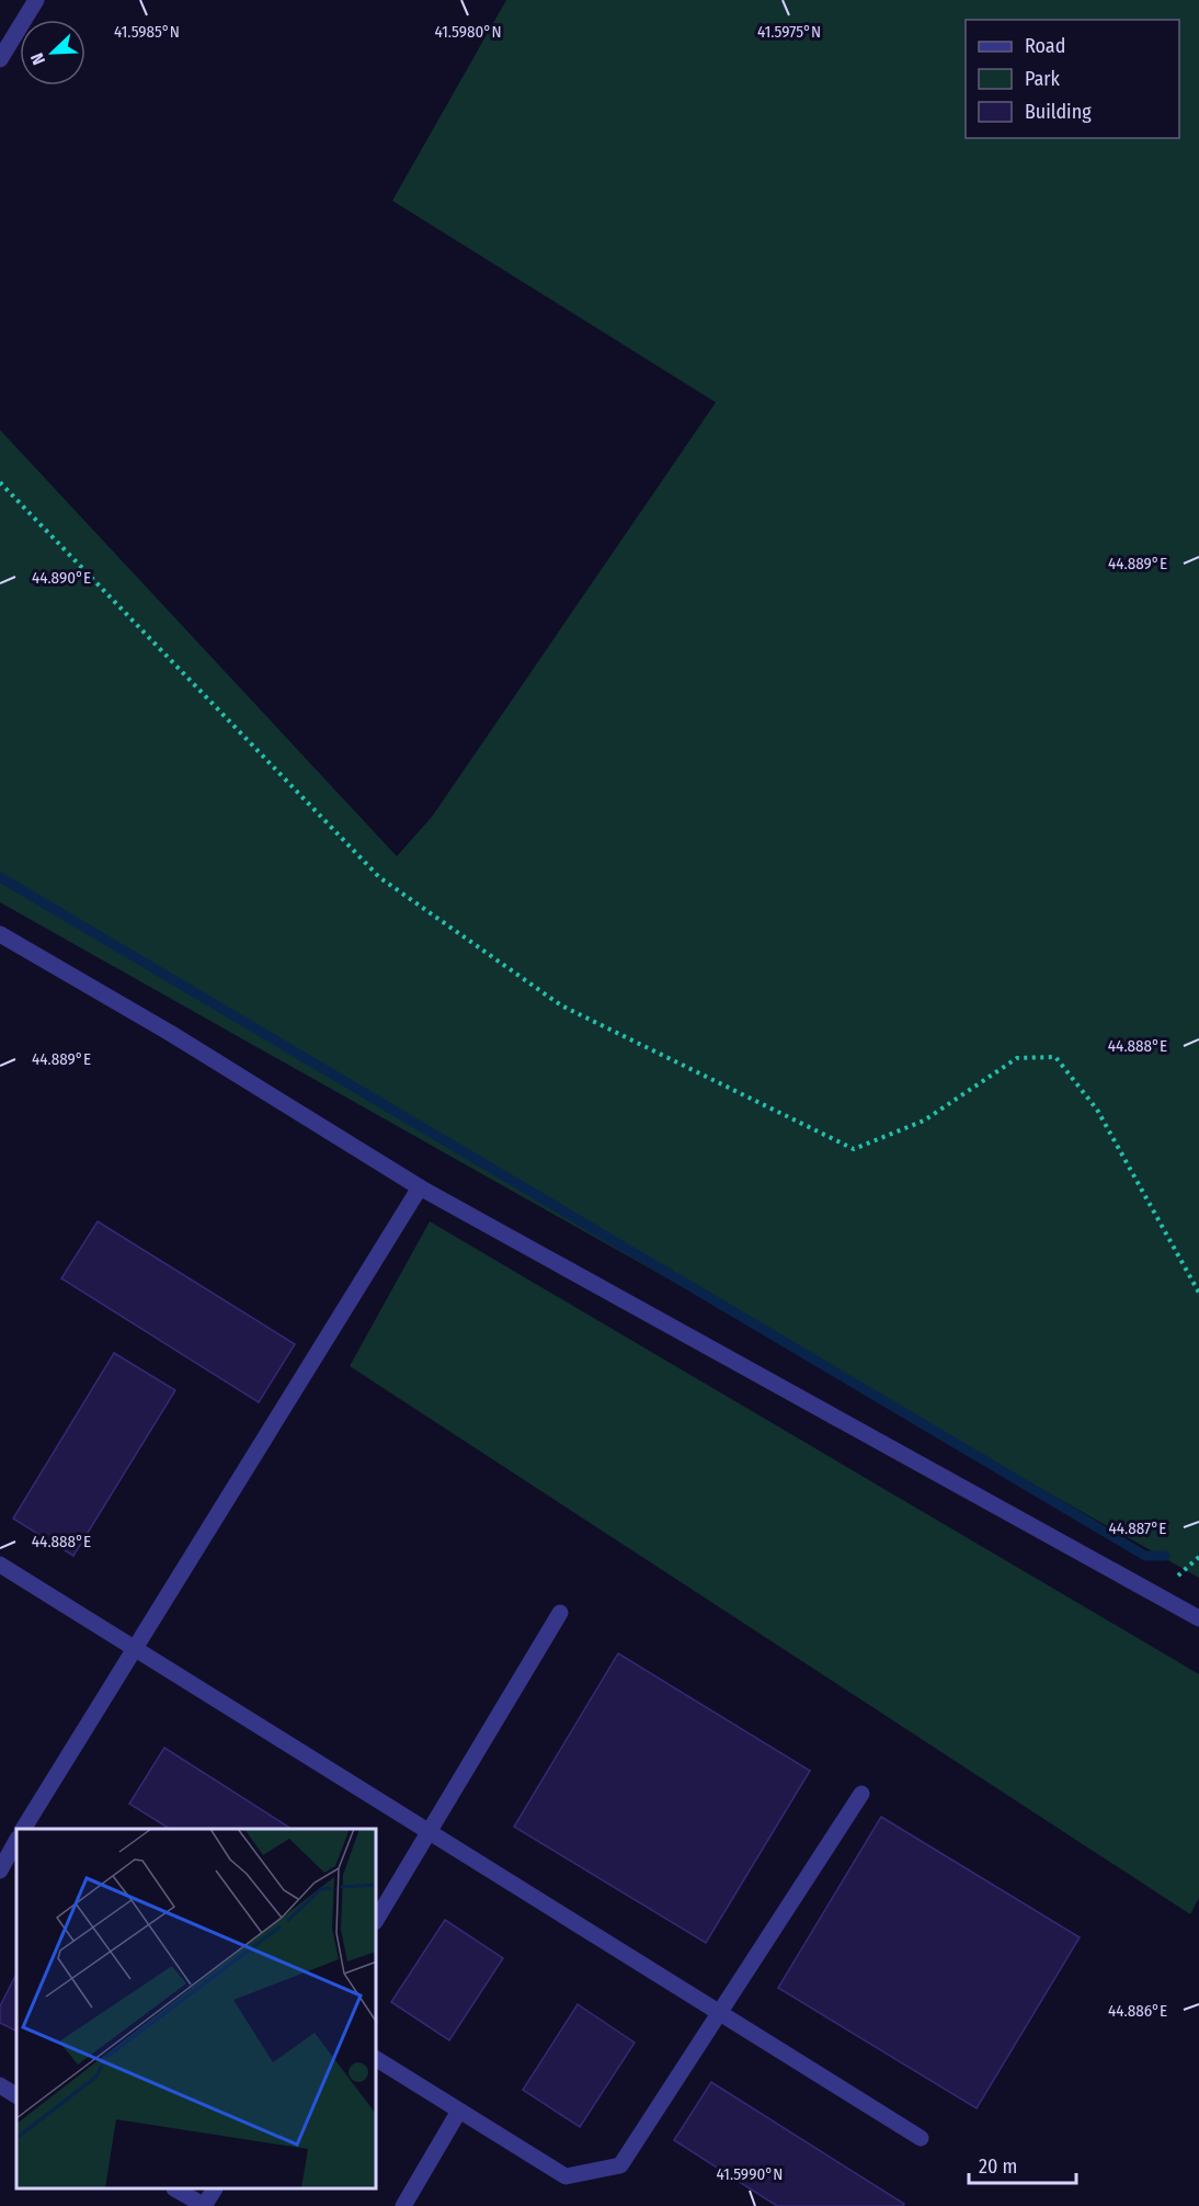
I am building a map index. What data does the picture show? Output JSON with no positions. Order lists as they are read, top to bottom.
{
  "legend": ["Road", "Park", "Building"],
  "scale_bar": "20 m",
  "north": "bottom left",
  "coordinates": [
    "41.5985°N",
    "41.5980°N",
    "41.5975°N",
    "44.889°E",
    "44.890°E",
    "44.888°E",
    "44.887°E",
    "44.886°E",
    "41.5990°N"
  ]
}
